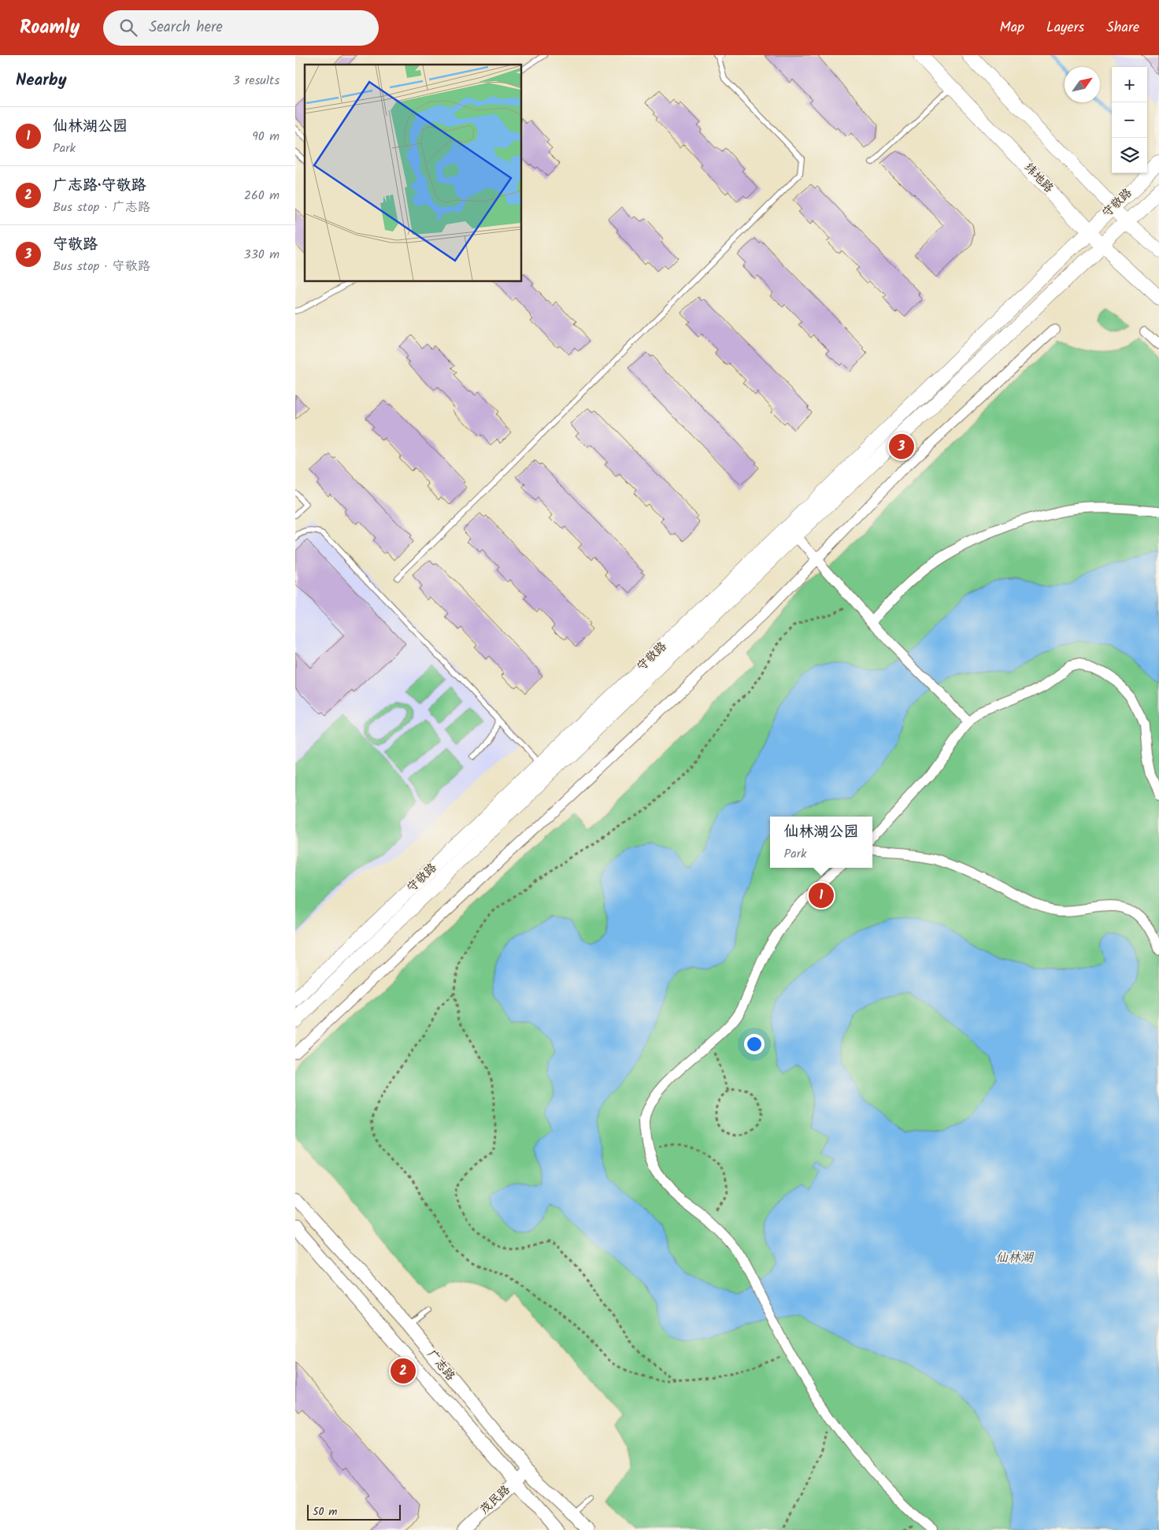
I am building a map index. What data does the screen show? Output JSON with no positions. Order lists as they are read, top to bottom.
{
  "streets": {
    "main road": ["纬地路", "守敬路"],
    "street": ["广志路", "茂民路"]
  },
  "crossings": [
    ["纬地路", "守敬路"],
    ["广志路", "茂民路"]
  ],
  "water": ["仙林湖"],
  "scale_bar": "50 m",
  "north": "top right",
  "page": {
    "header": "Roamly",
    "search": "Search here",
    "nav": ["Map", "Layers", "Share"],
    "heading": ["Nearby", "3 results"],
    "map_buttons": ["+", "−"],
    "list": [
      {
        "mark": "1",
        "name": "仙林湖公园",
        "note": "Park",
        "value": "90 m"
      },
      {
        "mark": "2",
        "name": "广志路·守敬路",
        "note": "Bus stop · 广志路",
        "value": "260 m"
      },
      {
        "mark": "3",
        "name": "守敬路",
        "note": "Bus stop · 守敬路",
        "value": "330 m"
      }
    ],
    "pins": ["3", "1", "2"],
    "popup": ["仙林湖公园", "Park"],
    "scale": "50 m"
  }
}
